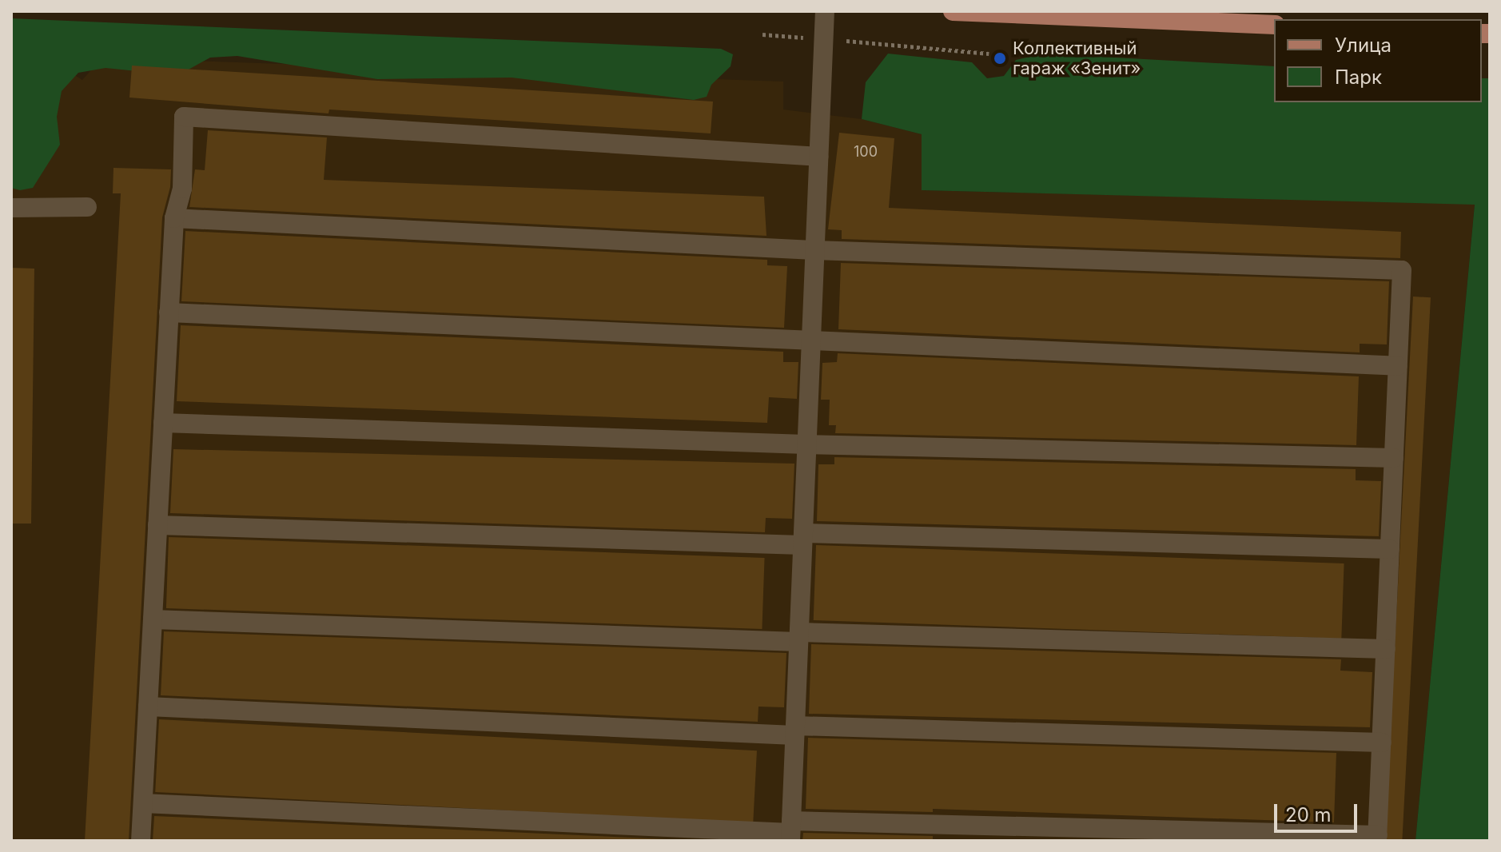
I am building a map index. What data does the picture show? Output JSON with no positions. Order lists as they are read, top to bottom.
{
  "places": ["Коллективный гараж «Зенит»"],
  "house_numbers": ["100"],
  "legend": ["Улица", "Парк"],
  "scale_bar": "20 m"
}
